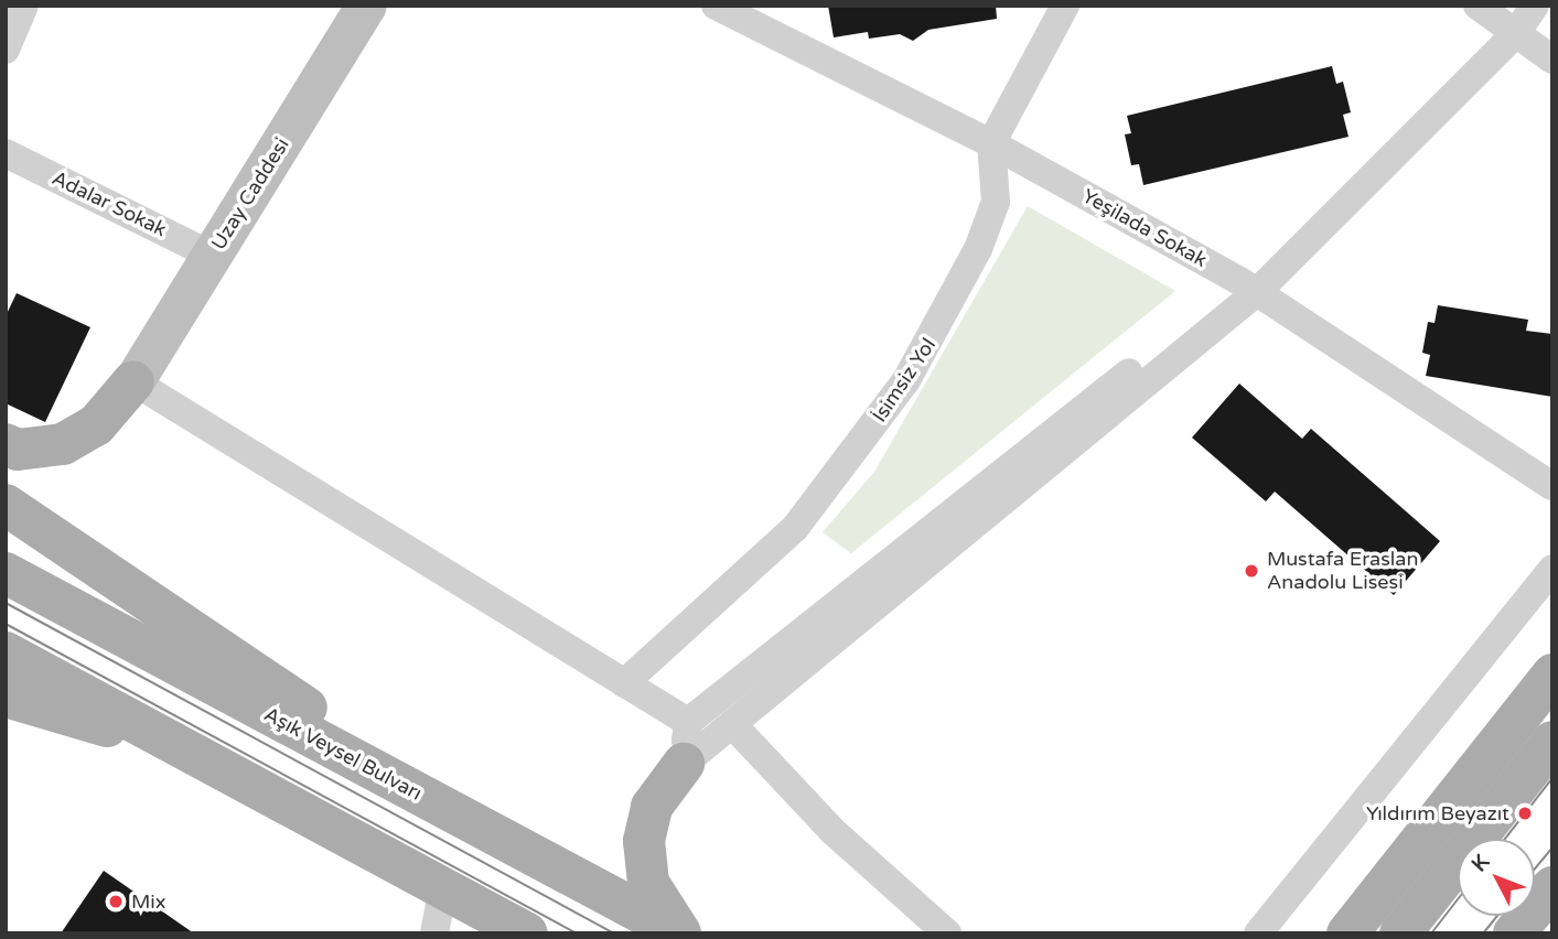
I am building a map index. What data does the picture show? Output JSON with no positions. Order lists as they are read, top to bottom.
{
  "streets": {
    "main road": ["Uzay Caddesi", "Aşık Veysel Bulvarı"],
    "street": ["Adalar Sokak", "Yeşilada Sokak", "İsimsiz Yol"]
  },
  "crossings": [
    ["Uzay Caddesi", "Adalar Sokak"],
    ["Yeşilada Sokak", "İsimsiz Yol"]
  ],
  "places": ["Mustafa Eraslan Anadolu Lisesi", "Yıldırım Beyazıt", "Mix"],
  "north": "top left"
}
